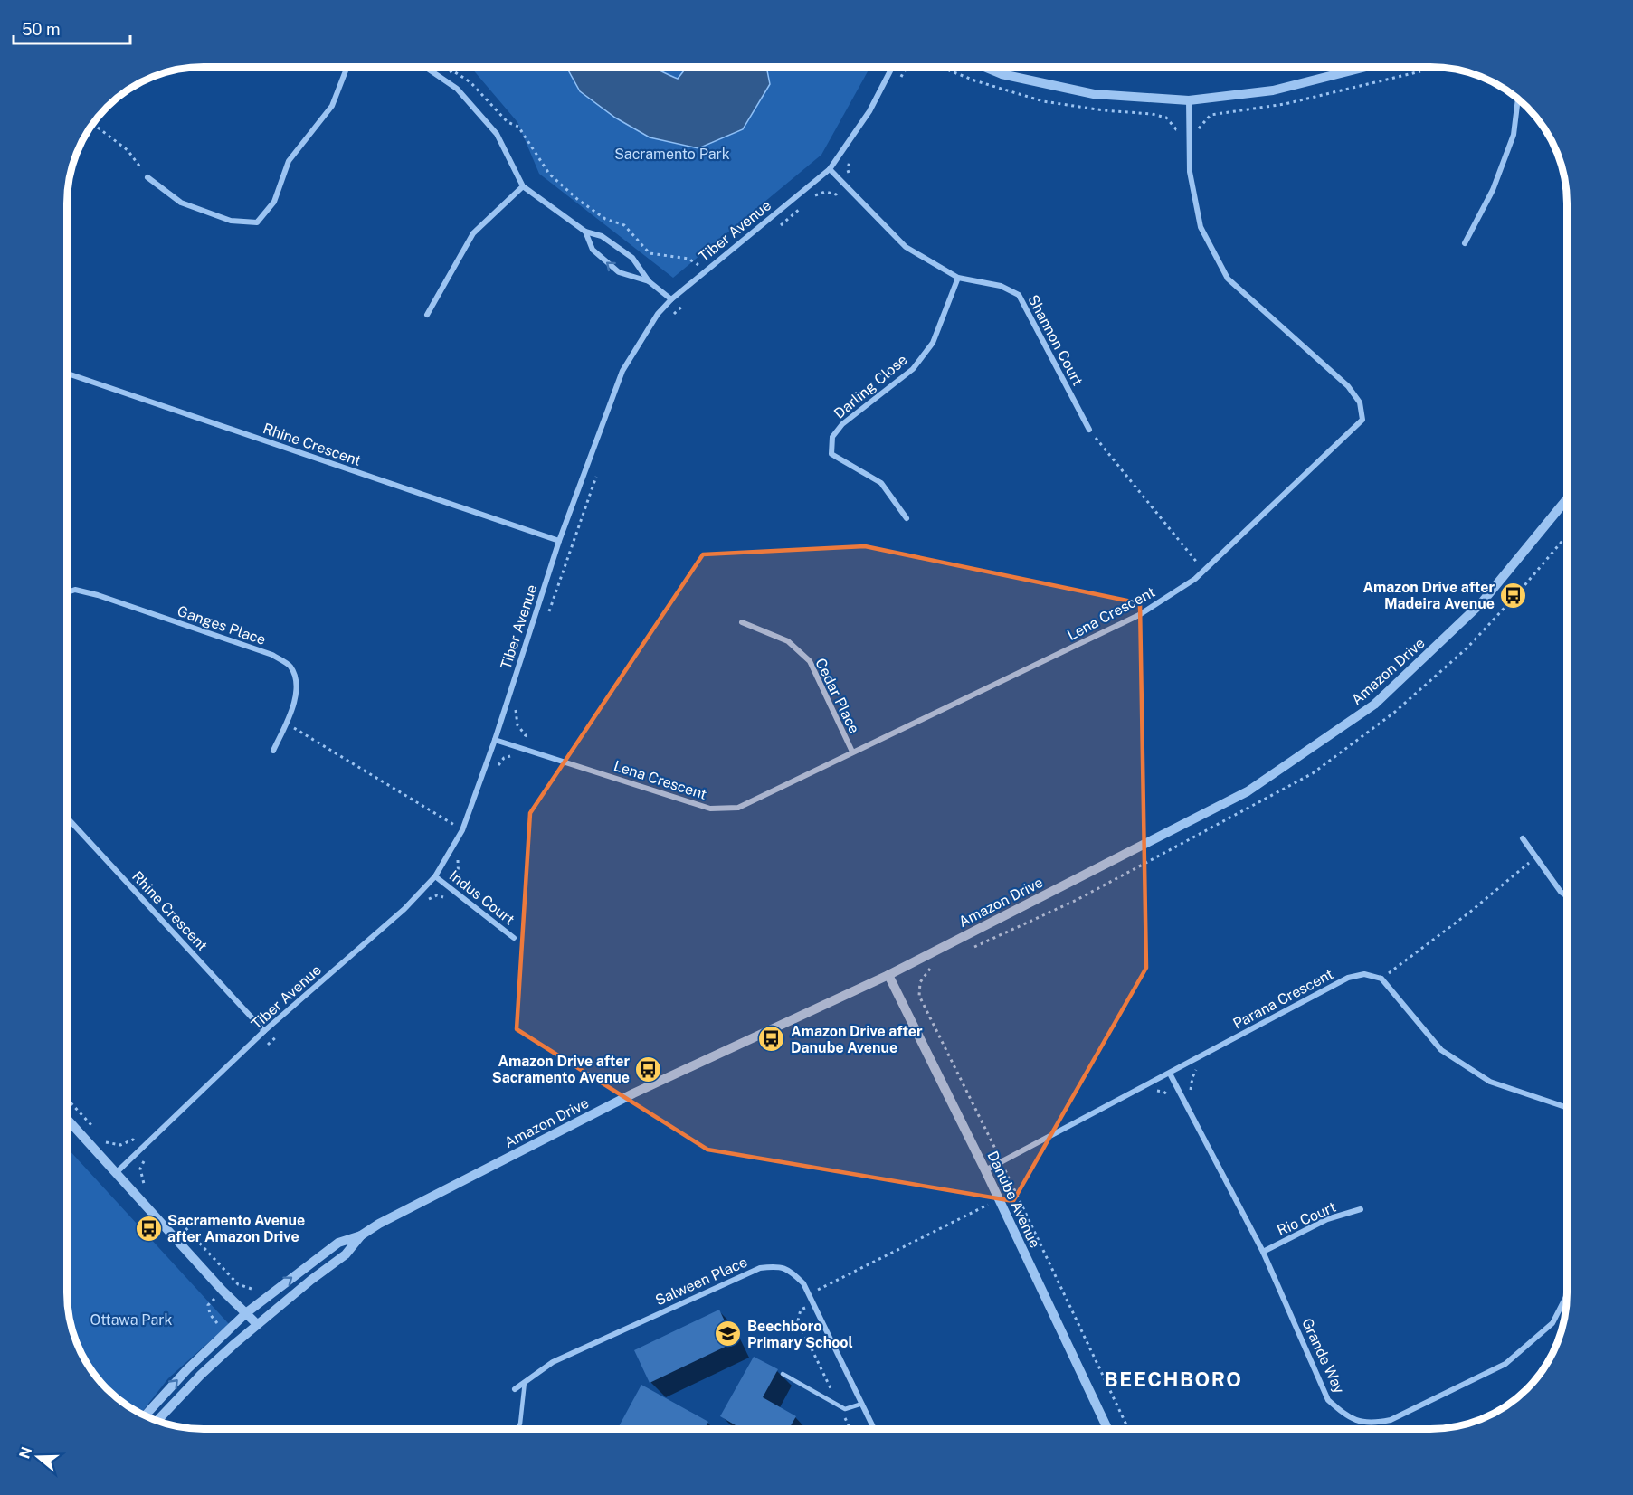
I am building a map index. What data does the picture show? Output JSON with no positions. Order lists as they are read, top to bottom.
{
  "streets": {
    "street": [
      "Tiber Avenue",
      "Shannon Court",
      "Darling Close",
      "Rhine Crescent",
      "Lena Crescent",
      "Ganges Place",
      "Amazon Drive",
      "Cedar Place",
      "Indus Court",
      "Parana Crescent",
      "Danube Avenue",
      "Rio Court",
      "Salween Place",
      "Grande Way"
    ]
  },
  "crossings": [
    ["Tiber Avenue", "Shannon Court"],
    ["Tiber Avenue", "Rhine Crescent"],
    ["Tiber Avenue", "Lena Crescent"],
    ["Tiber Avenue", "Indus Court"],
    ["Shannon Court", "Darling Close"],
    ["Lena Crescent", "Cedar Place"],
    ["Amazon Drive", "Danube Avenue"],
    ["Parana Crescent", "Danube Avenue"],
    ["Parana Crescent", "Grande Way"],
    ["Rio Court", "Grande Way"]
  ],
  "districts": ["BEECHBORO"],
  "parks": ["Sacramento Park", "Ottawa Park"],
  "places": {
    "bus stop": [
      "Amazon Drive after Madeira Avenue",
      "Amazon Drive after Danube Avenue",
      "Amazon Drive after Sacramento Avenue",
      "Sacramento Avenue after Amazon Drive"
    ],
    "school or university": ["Beechboro Primary School"]
  },
  "scale_bar": "50 m",
  "north": "left"
}
